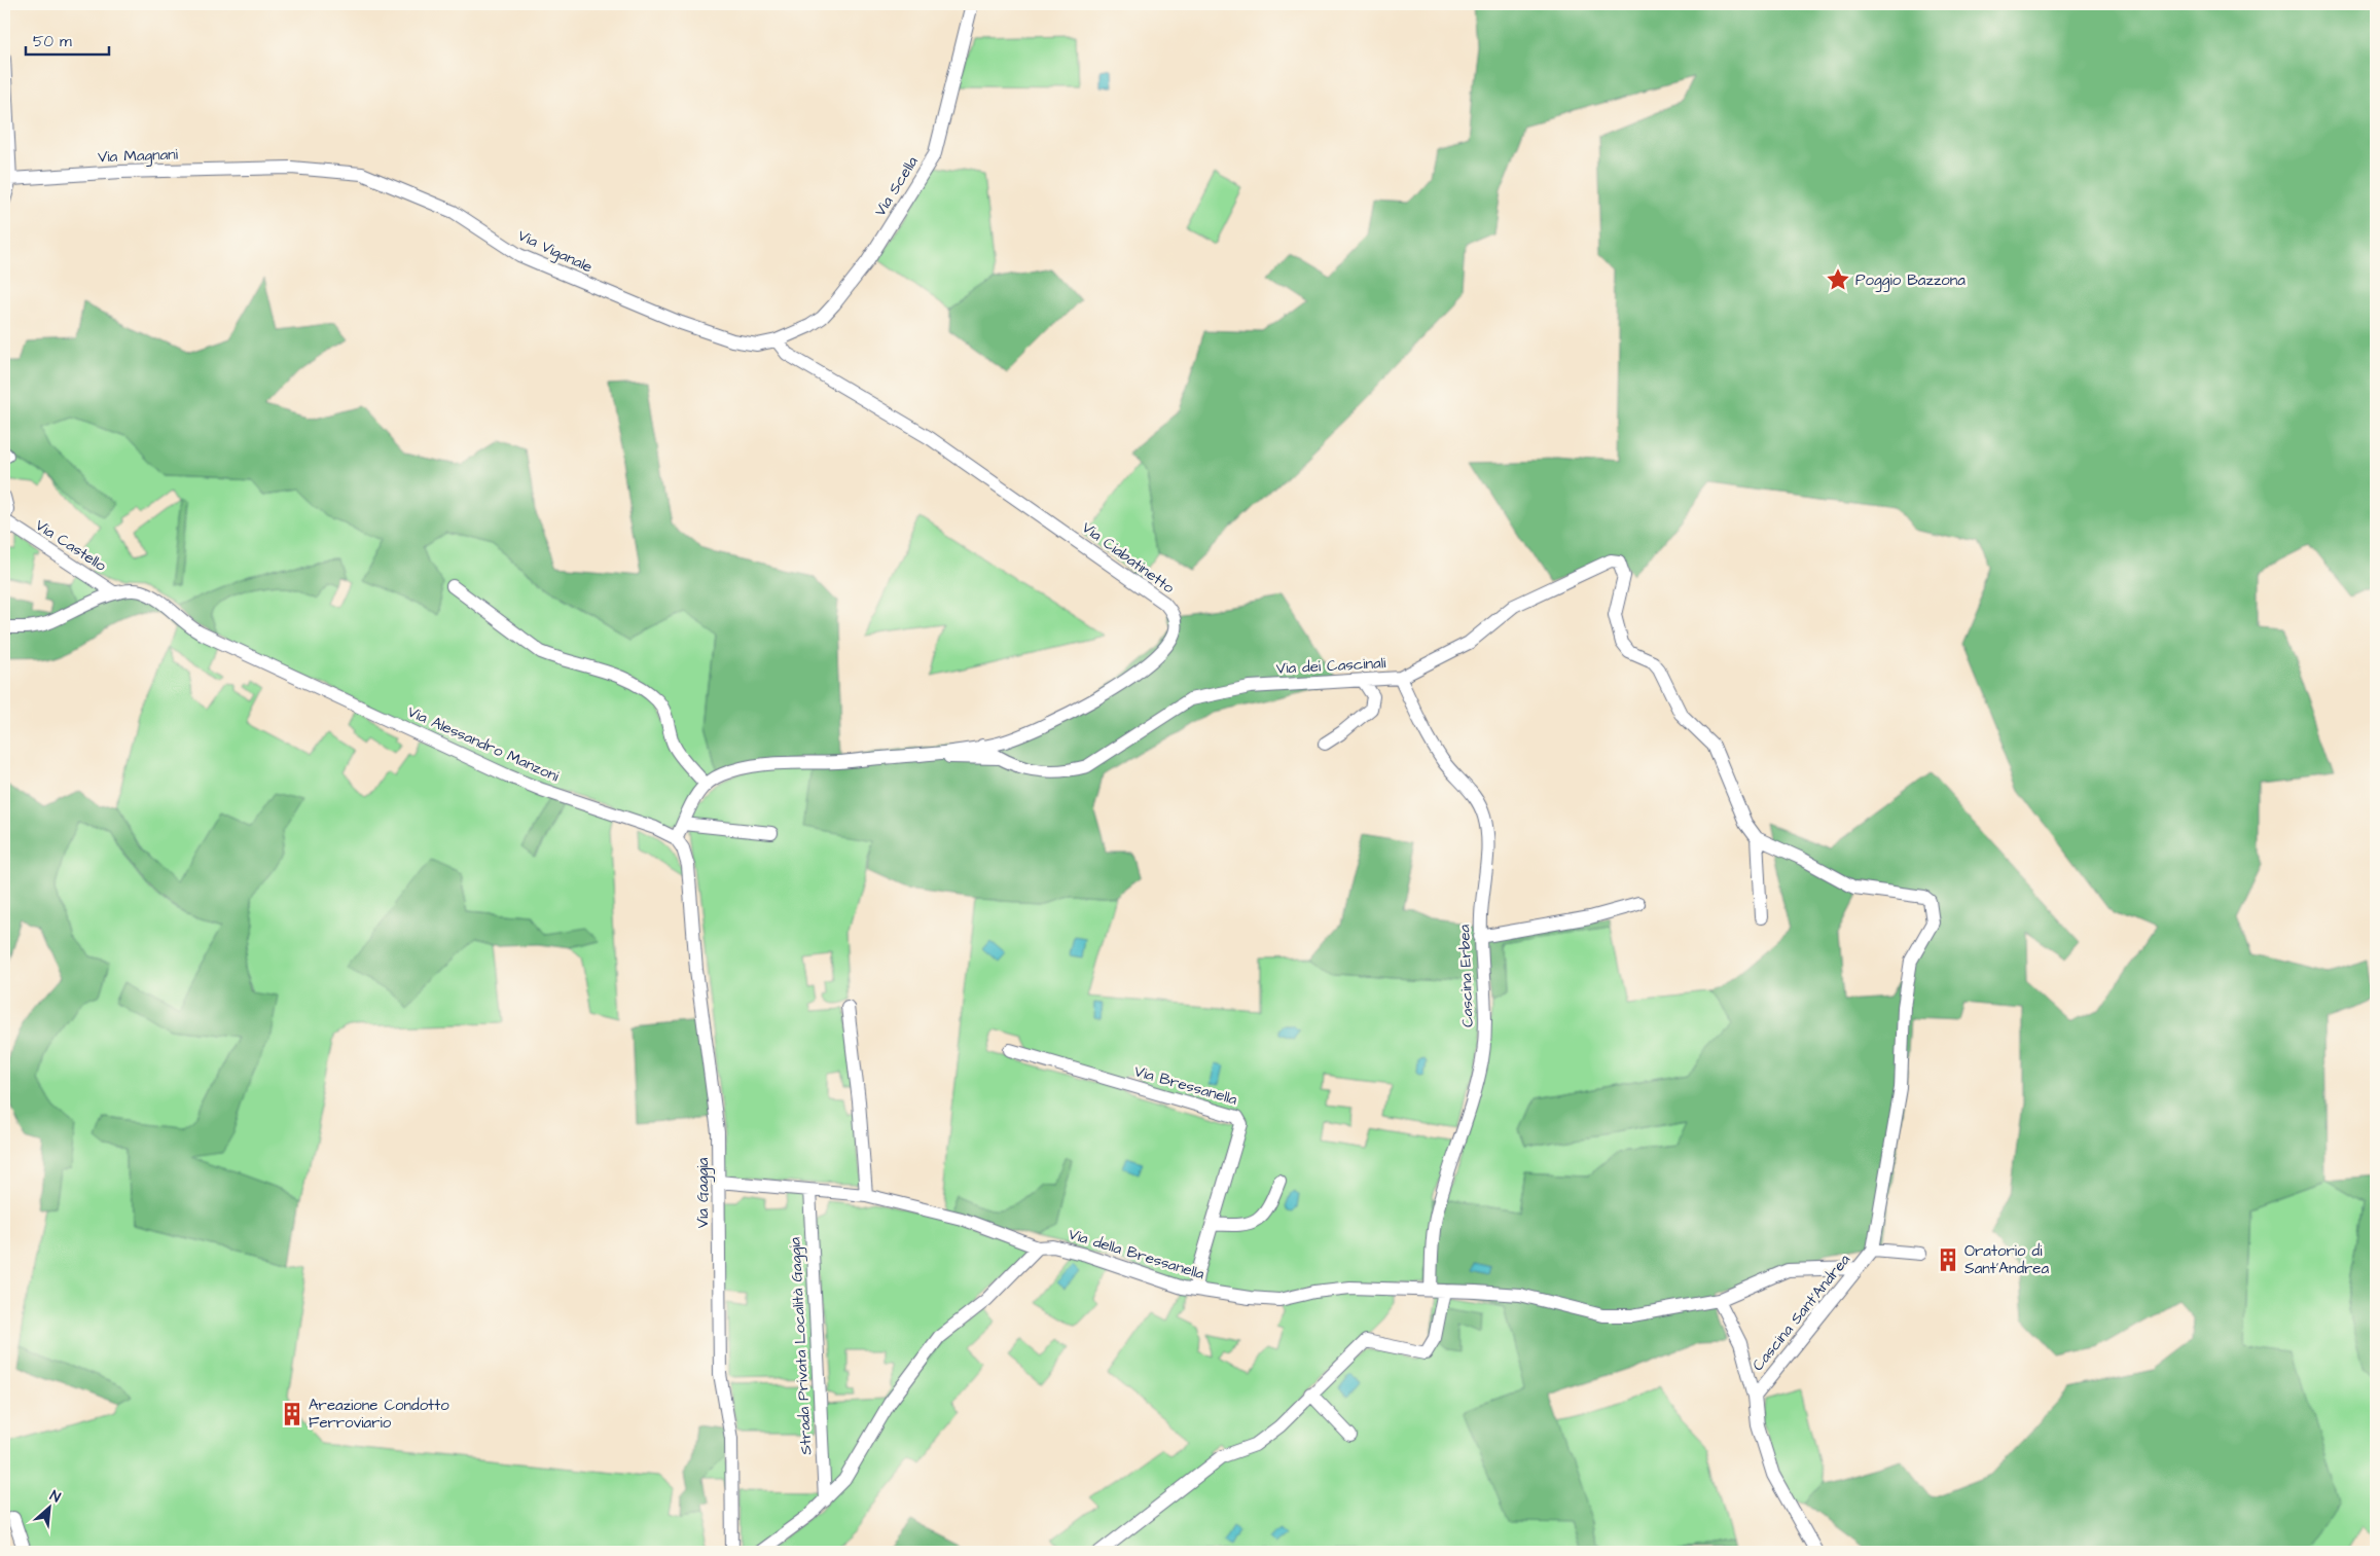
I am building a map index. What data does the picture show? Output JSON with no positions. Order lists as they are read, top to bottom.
{
  "streets": {
    "street": [
      "Via Magnani",
      "Via Scella",
      "Via Viganale",
      "Via Castello",
      "Via Ciabatinetto",
      "Via dei Cascinali",
      "Via Alessandro Manzoni",
      "Cascina Erbea",
      "Via Bressanella",
      "Via Gaggia",
      "Via della Bressanella",
      "Cascina Sant'Andrea",
      "Strada Privata Località Gaggia"
    ]
  },
  "crossings": [
    ["Via Magnani", "Via Viganale"],
    ["Via Scella", "Via Viganale"],
    ["Via Scella", "Via Ciabatinetto"],
    ["Via Viganale", "Via Ciabatinetto"],
    ["Via Castello", "Via Alessandro Manzoni"],
    ["Via Ciabatinetto", "Via dei Cascinali"],
    ["Via dei Cascinali", "Cascina Erbea"],
    ["Via dei Cascinali", "Cascina Sant'Andrea"],
    ["Via Alessandro Manzoni", "Via Gaggia"],
    ["Cascina Erbea", "Via della Bressanella"],
    ["Via Bressanella", "Via della Bressanella"],
    ["Via della Bressanella", "Cascina Sant'Andrea"]
  ],
  "places": {
    "place": ["Poggio Bazzona"],
    "building": ["Oratorio di Sant'Andrea", "Areazione Condotto Ferroviario"]
  },
  "scale_bar": "50 m",
  "north": "top right"
}
